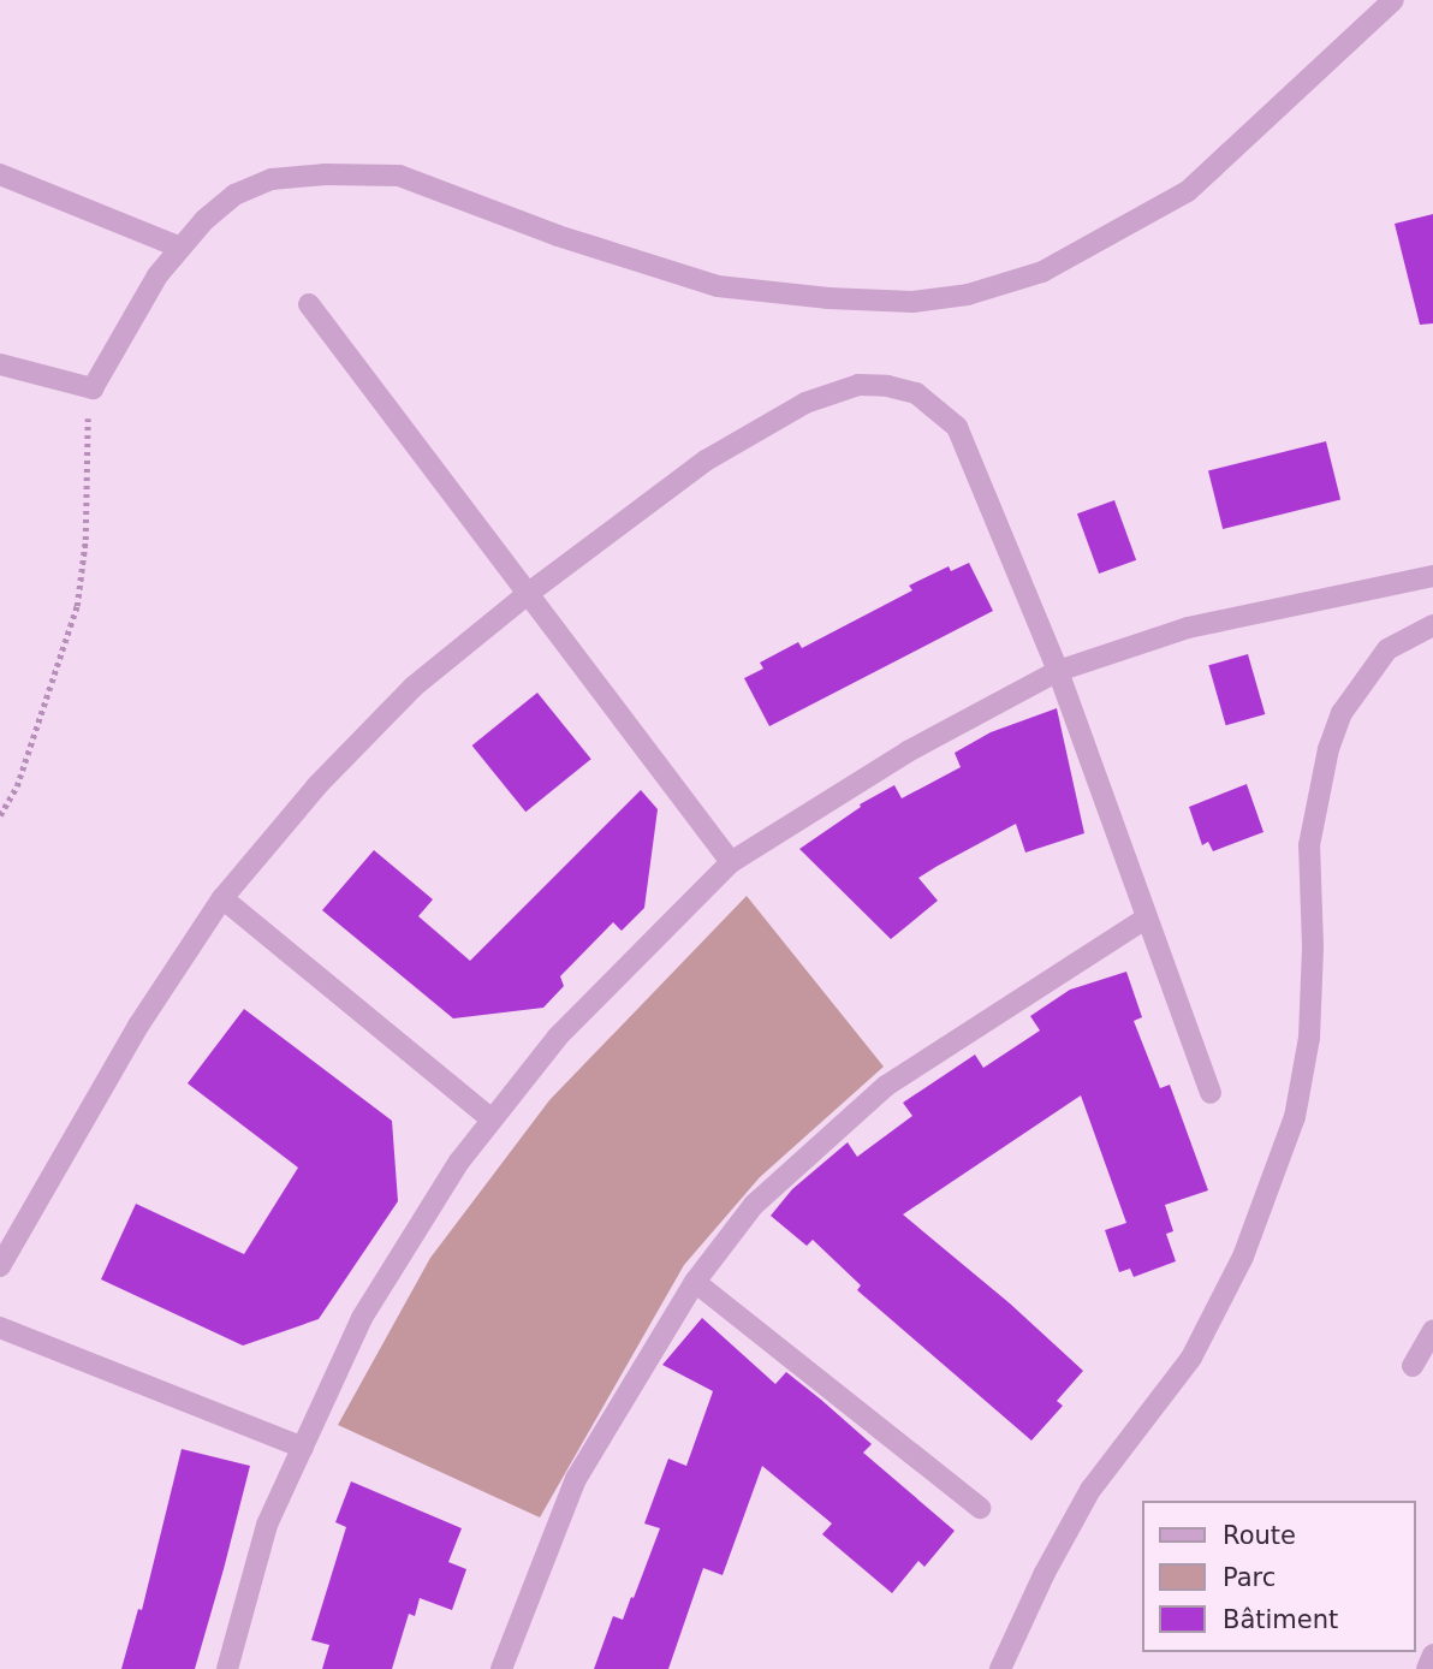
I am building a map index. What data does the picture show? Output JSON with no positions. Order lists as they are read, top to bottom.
{
  "legend": ["Route", "Parc", "Bâtiment"]
}
